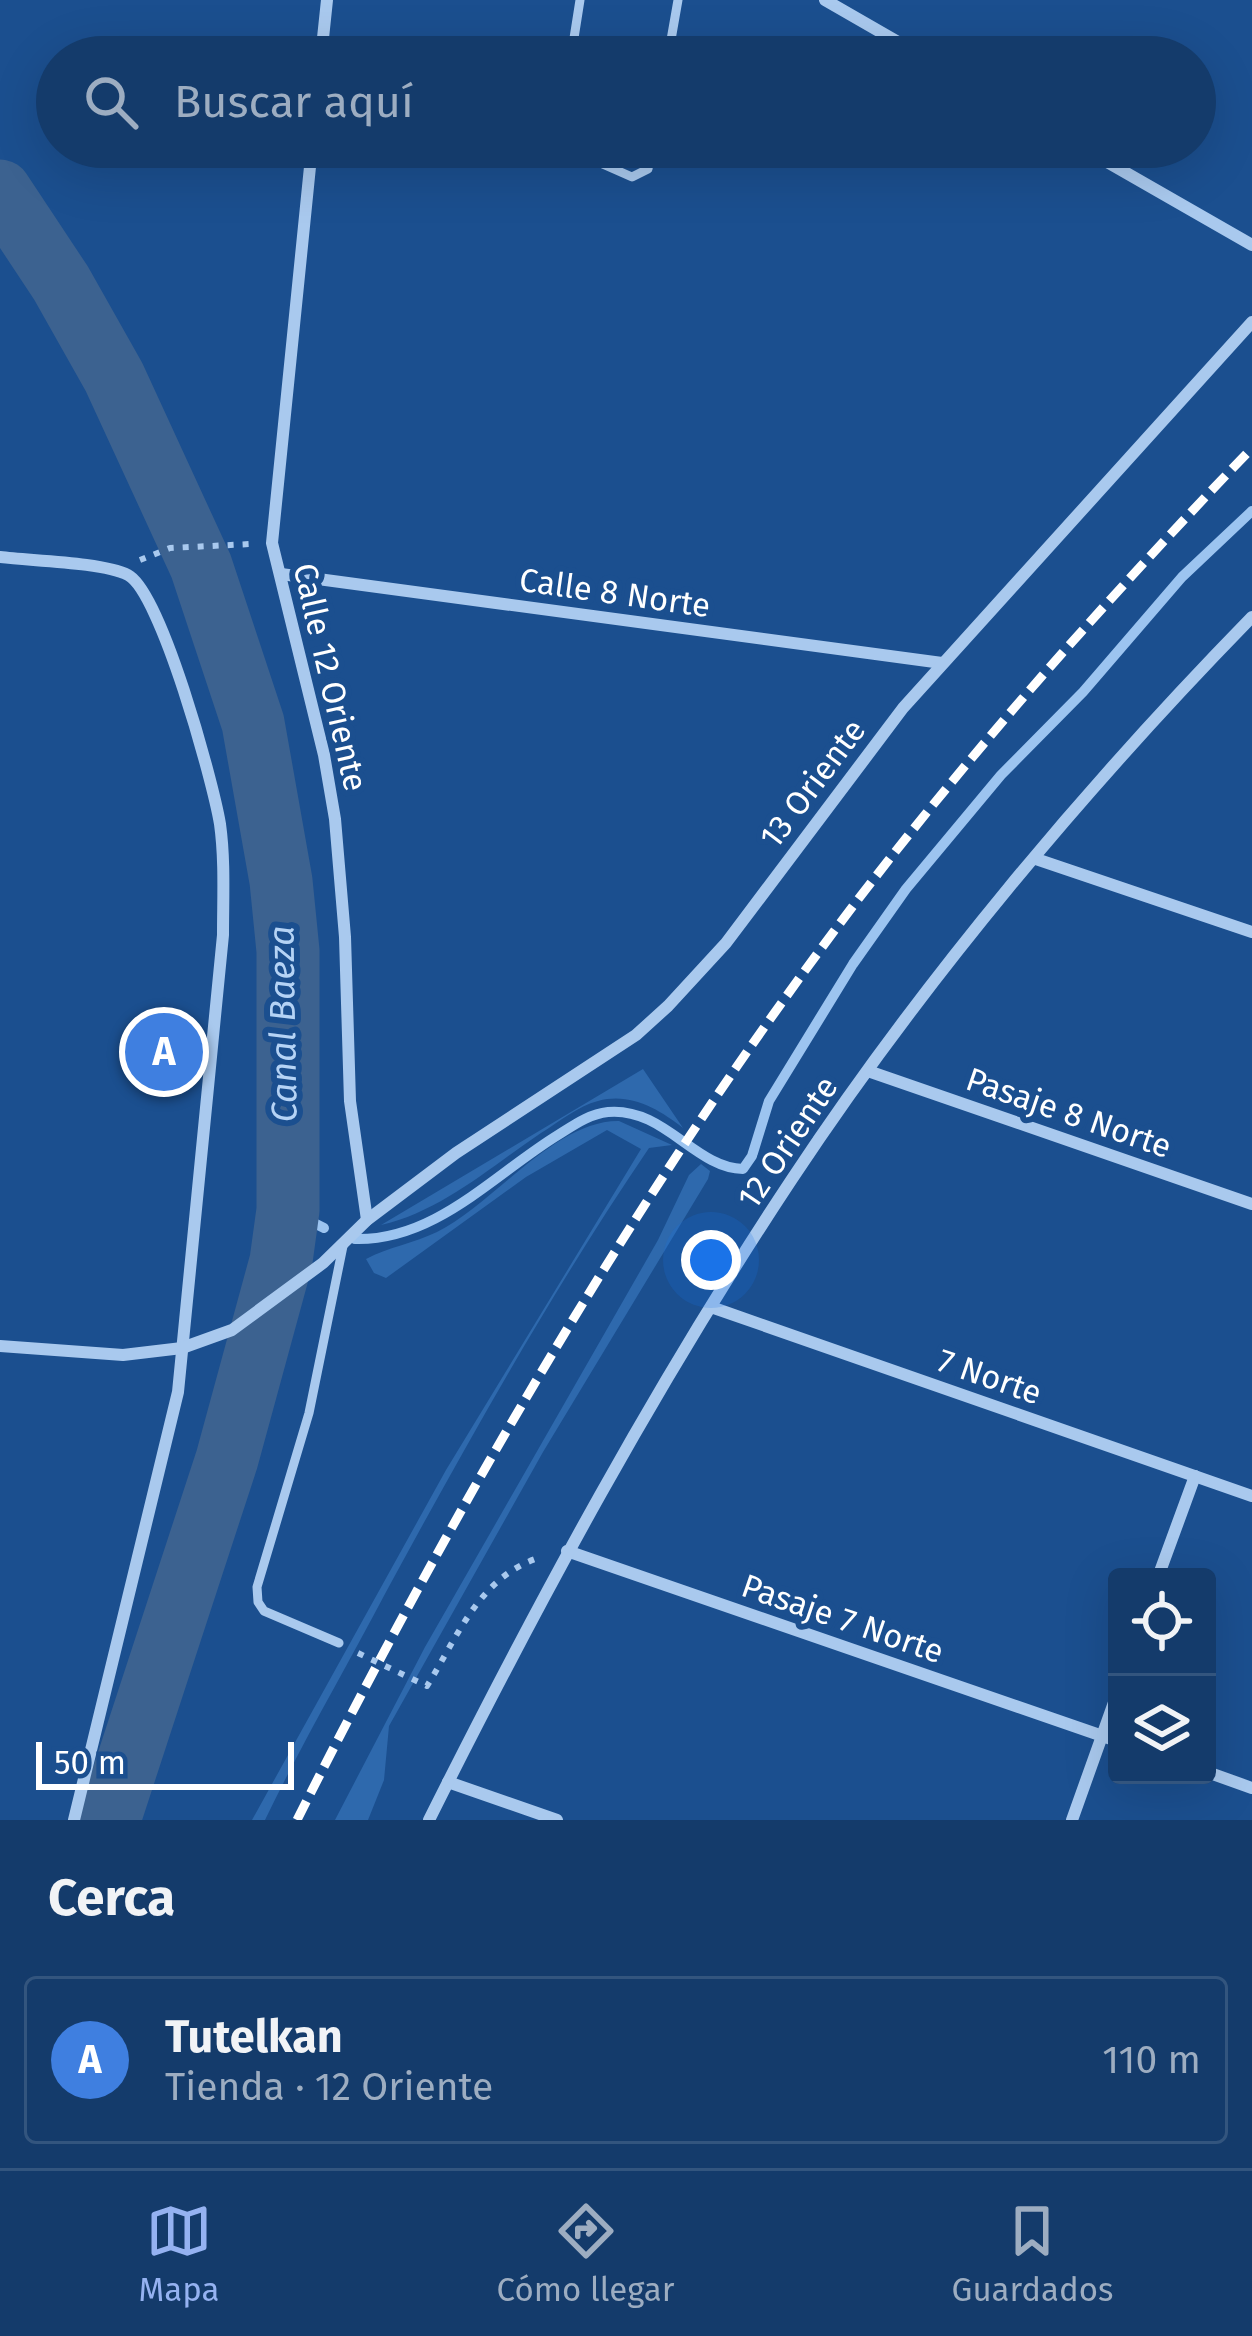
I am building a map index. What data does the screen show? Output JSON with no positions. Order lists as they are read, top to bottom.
{
  "streets": {
    "street": [
      "Calle 8 Norte",
      "Calle 12 Oriente",
      "13 Oriente",
      "Pasaje 8 Norte",
      "12 Oriente",
      "7 Norte",
      "Pasaje 7 Norte"
    ]
  },
  "crossings": [
    ["Calle 8 Norte", "Calle 12 Oriente"],
    ["Calle 8 Norte", "13 Oriente"],
    ["Calle 12 Oriente", "13 Oriente"],
    ["Pasaje 8 Norte", "12 Oriente"],
    ["12 Oriente", "7 Norte"],
    ["12 Oriente", "Pasaje 7 Norte"]
  ],
  "water": ["Canal Baeza"],
  "scale_bar": "50 m",
  "page": {
    "search": "Buscar aquí",
    "pins": "A",
    "scale": "50 m",
    "heading": "Cerca",
    "list": [
      {
        "mark": "A",
        "name": "Tutelkan",
        "note": "Tienda · 12 Oriente",
        "value": "110 m"
      }
    ],
    "nav": ["Mapa", "Cómo llegar", "Guardados"]
  }
}
